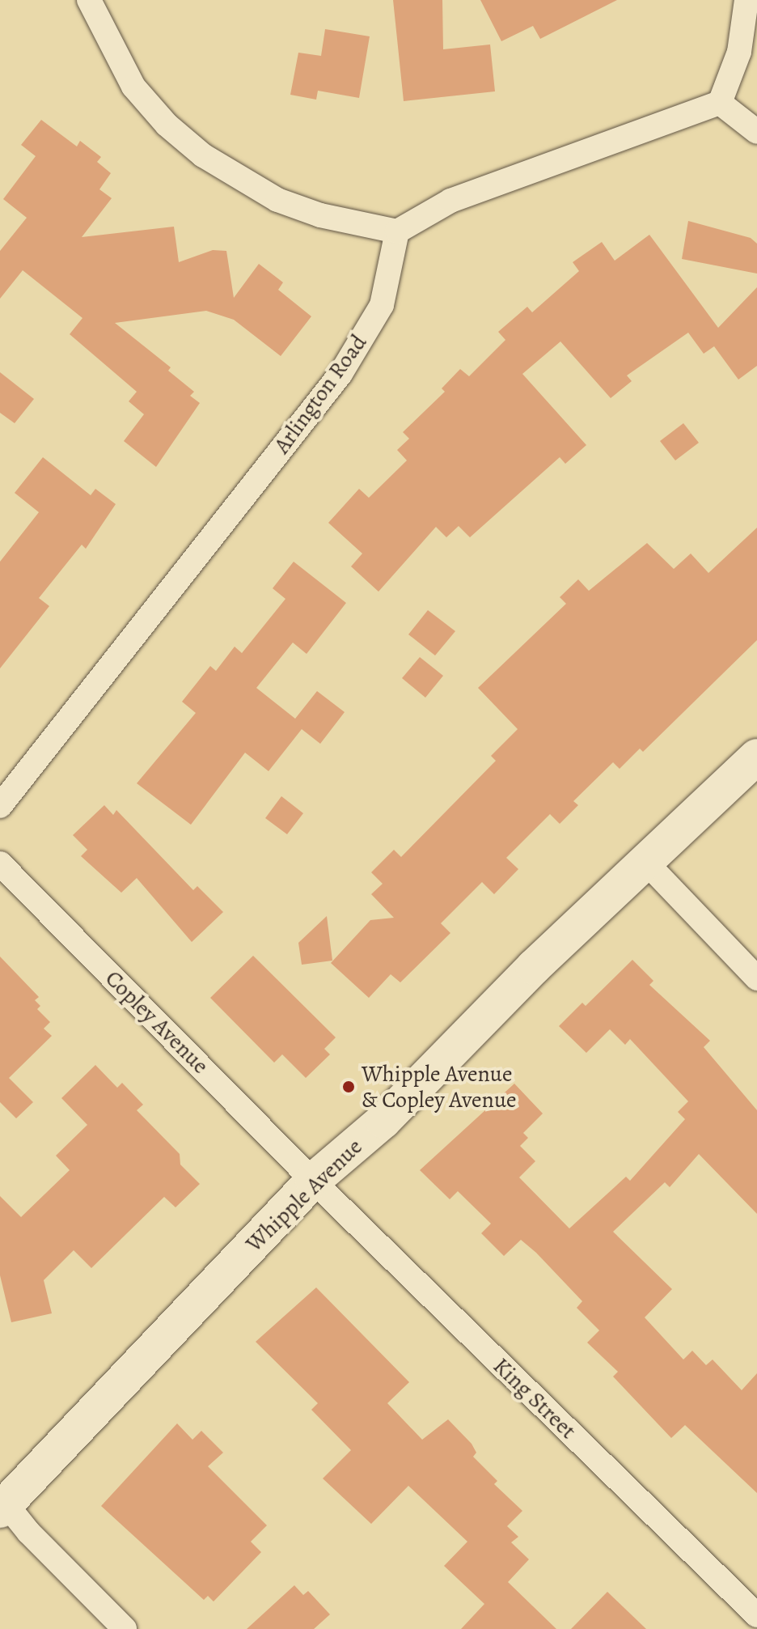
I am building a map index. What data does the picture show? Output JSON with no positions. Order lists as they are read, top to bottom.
{
  "streets": {
    "main road": ["Whipple Avenue"],
    "street": ["Arlington Road", "Copley Avenue", "King Street"]
  },
  "crossings": [
    ["Copley Avenue", "Whipple Avenue"],
    ["Copley Avenue", "King Street"],
    ["Whipple Avenue", "King Street"]
  ],
  "places": ["Whipple Avenue & Copley Avenue"]
}
